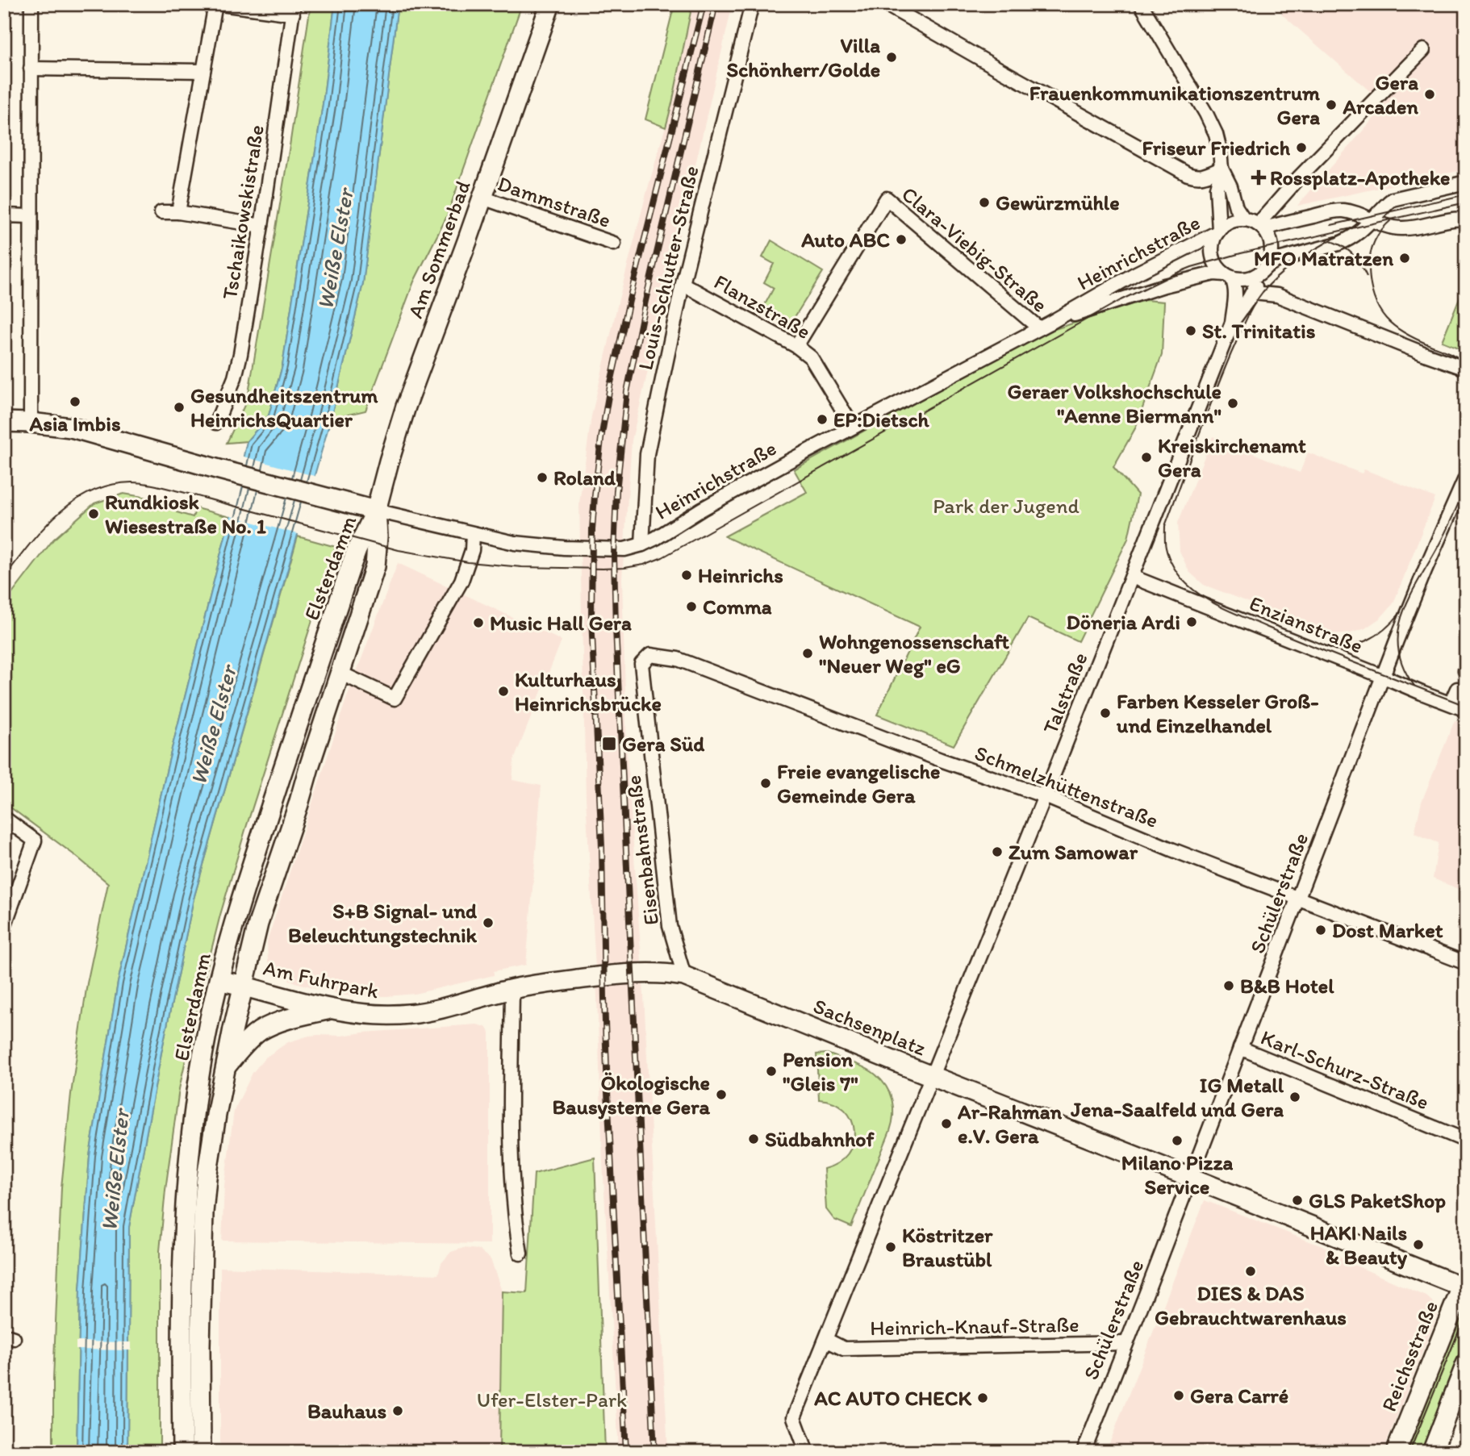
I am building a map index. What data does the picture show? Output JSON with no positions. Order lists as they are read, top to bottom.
{
  "streets": {
    "main road": [
      "Am Sommerbad",
      "Elsterdamm",
      "Am Fuhrpark",
      "Sachsenplatz",
      "Reichsstraße"
    ],
    "street": [
      "Dammstraße",
      "Tschaikowskistraße",
      "Clara-Viebig-Straße",
      "Heinrichstraße",
      "Louis-Schlutter-Straße",
      "Flanzstraße",
      "Enzianstraße",
      "Talstraße",
      "Schmelzhüttenstraße",
      "Eisenbahnstraße",
      "Schülerstraße",
      "Karl-Schurz-Straße",
      "Heinrich-Knauf-Straße"
    ]
  },
  "crossings": [
    ["Dammstraße", "Am Sommerbad"],
    ["Am Sommerbad", "Heinrichstraße"],
    ["Am Sommerbad", "Elsterdamm"],
    ["Clara-Viebig-Straße", "Heinrichstraße"],
    ["Clara-Viebig-Straße", "Flanzstraße"],
    ["Heinrichstraße", "Louis-Schlutter-Straße"],
    ["Heinrichstraße", "Flanzstraße"],
    ["Heinrichstraße", "Elsterdamm"],
    ["Heinrichstraße", "Talstraße"],
    ["Louis-Schlutter-Straße", "Flanzstraße"],
    ["Elsterdamm", "Am Fuhrpark"],
    ["Enzianstraße", "Talstraße"],
    ["Enzianstraße", "Schülerstraße"],
    ["Talstraße", "Schmelzhüttenstraße"],
    ["Talstraße", "Sachsenplatz"],
    ["Schmelzhüttenstraße", "Eisenbahnstraße"],
    ["Schmelzhüttenstraße", "Schülerstraße"],
    ["Eisenbahnstraße", "Am Fuhrpark"],
    ["Eisenbahnstraße", "Sachsenplatz"],
    ["Schülerstraße", "Karl-Schurz-Straße"],
    ["Schülerstraße", "Heinrich-Knauf-Straße"],
    ["Am Fuhrpark", "Sachsenplatz"],
    ["Sachsenplatz", "Heinrich-Knauf-Straße"]
  ],
  "water": ["Weiße Elster"],
  "parks": ["Park der Jugend", "Ufer-Elster-Park"],
  "places": {
    "other": [
      "Villa Schönherr/Golde",
      "Gera Arcaden",
      "Frauenkommunikationszentrum Gera",
      "Friseur Friedrich",
      "Gewürzmühle",
      "Auto ABC",
      "MFO Matratzen",
      "St. Trinitatis",
      "Asia Imbis",
      "Geraer Volkshochschule \"Aenne Biermann\"",
      "Gesundheitszentrum HeinrichsQuartier",
      "EP:Dietsch",
      "Kreiskirchenamt Gera",
      "Roland",
      "Rundkiosk Wiesestraße No. 1",
      "Heinrichs",
      "Comma",
      "Döneria Ardi",
      "Music Hall Gera",
      "Wohngenossenschaft \"Neuer Weg\" eG",
      "Kulturhaus Heinrichsbrücke",
      "Farben Kesseler Groß- und Einzelhandel",
      "Freie evangelische Gemeinde Gera",
      "Zum Samowar",
      "S+B Signal- und Beleuchtungstechnik",
      "Dost Market",
      "B&B Hotel",
      "Pension \"Gleis 7\"",
      "Ökologische Bausysteme Gera",
      "IG Metall Jena-Saalfeld und Gera",
      "Ar-Rahman e.V. Gera",
      "Südbahnhof",
      "Milano Pizza Service",
      "GLS PaketShop",
      "HAKI Nails & Beauty",
      "Köstritzer Braustübl",
      "DIES & DAS Gebrauchtwarenhaus",
      "Gera Carré",
      "AC AUTO CHECK",
      "Bauhaus"
    ],
    "health": ["Rossplatz-Apotheke"],
    "transit": ["Gera Süd"]
  }
}
